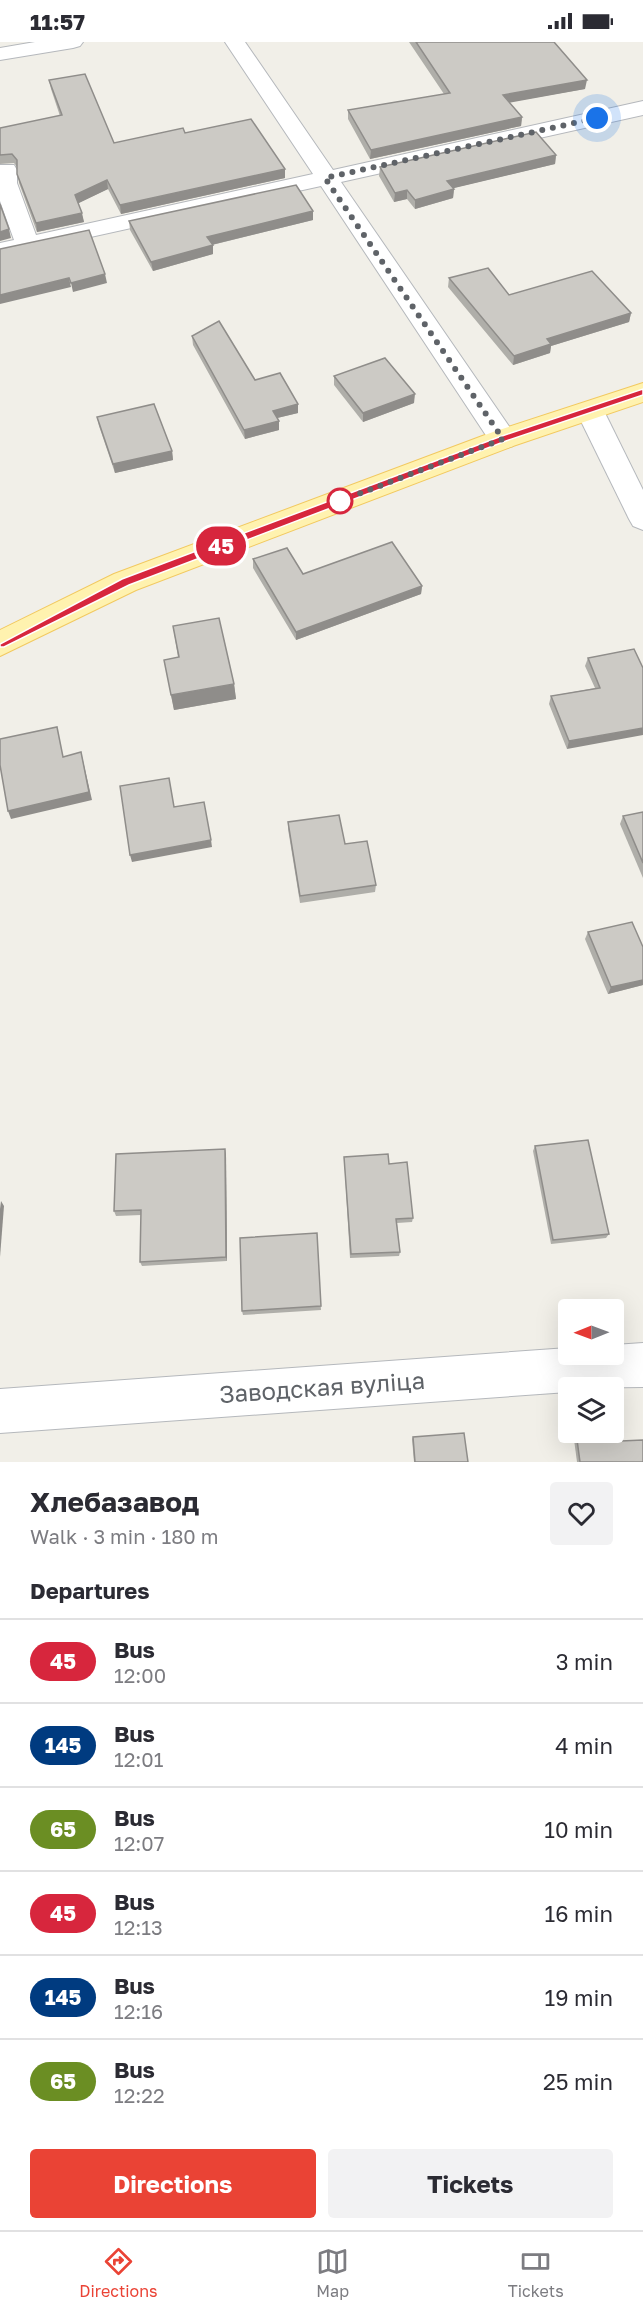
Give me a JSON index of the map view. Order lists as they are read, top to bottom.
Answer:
{
  "streets": {
    "street": ["Заводская вуліца"]
  },
  "lines": ["bus line 45"],
  "north": "left",
  "page": {
    "status": "11:57",
    "on_map": "45",
    "heading": [
      ["Хлебазавод", "Walk · 3 min · 180 m"],
      "Departures"
    ],
    "list": [
      {
        "mark": "45",
        "name": "Bus",
        "note": "12:00",
        "value": "3 min"
      },
      {
        "mark": "145",
        "name": "Bus",
        "note": "12:01",
        "value": "4 min"
      },
      {
        "mark": "65",
        "name": "Bus",
        "note": "12:07",
        "value": "10 min"
      },
      {
        "mark": "45",
        "name": "Bus",
        "note": "12:13",
        "value": "16 min"
      },
      {
        "mark": "145",
        "name": "Bus",
        "note": "12:16",
        "value": "19 min"
      },
      {
        "mark": "65",
        "name": "Bus",
        "note": "12:22",
        "value": "25 min"
      }
    ],
    "buttons": ["Directions", "Tickets"],
    "tabs": ["Directions", "Map", "Tickets"]
  }
}
